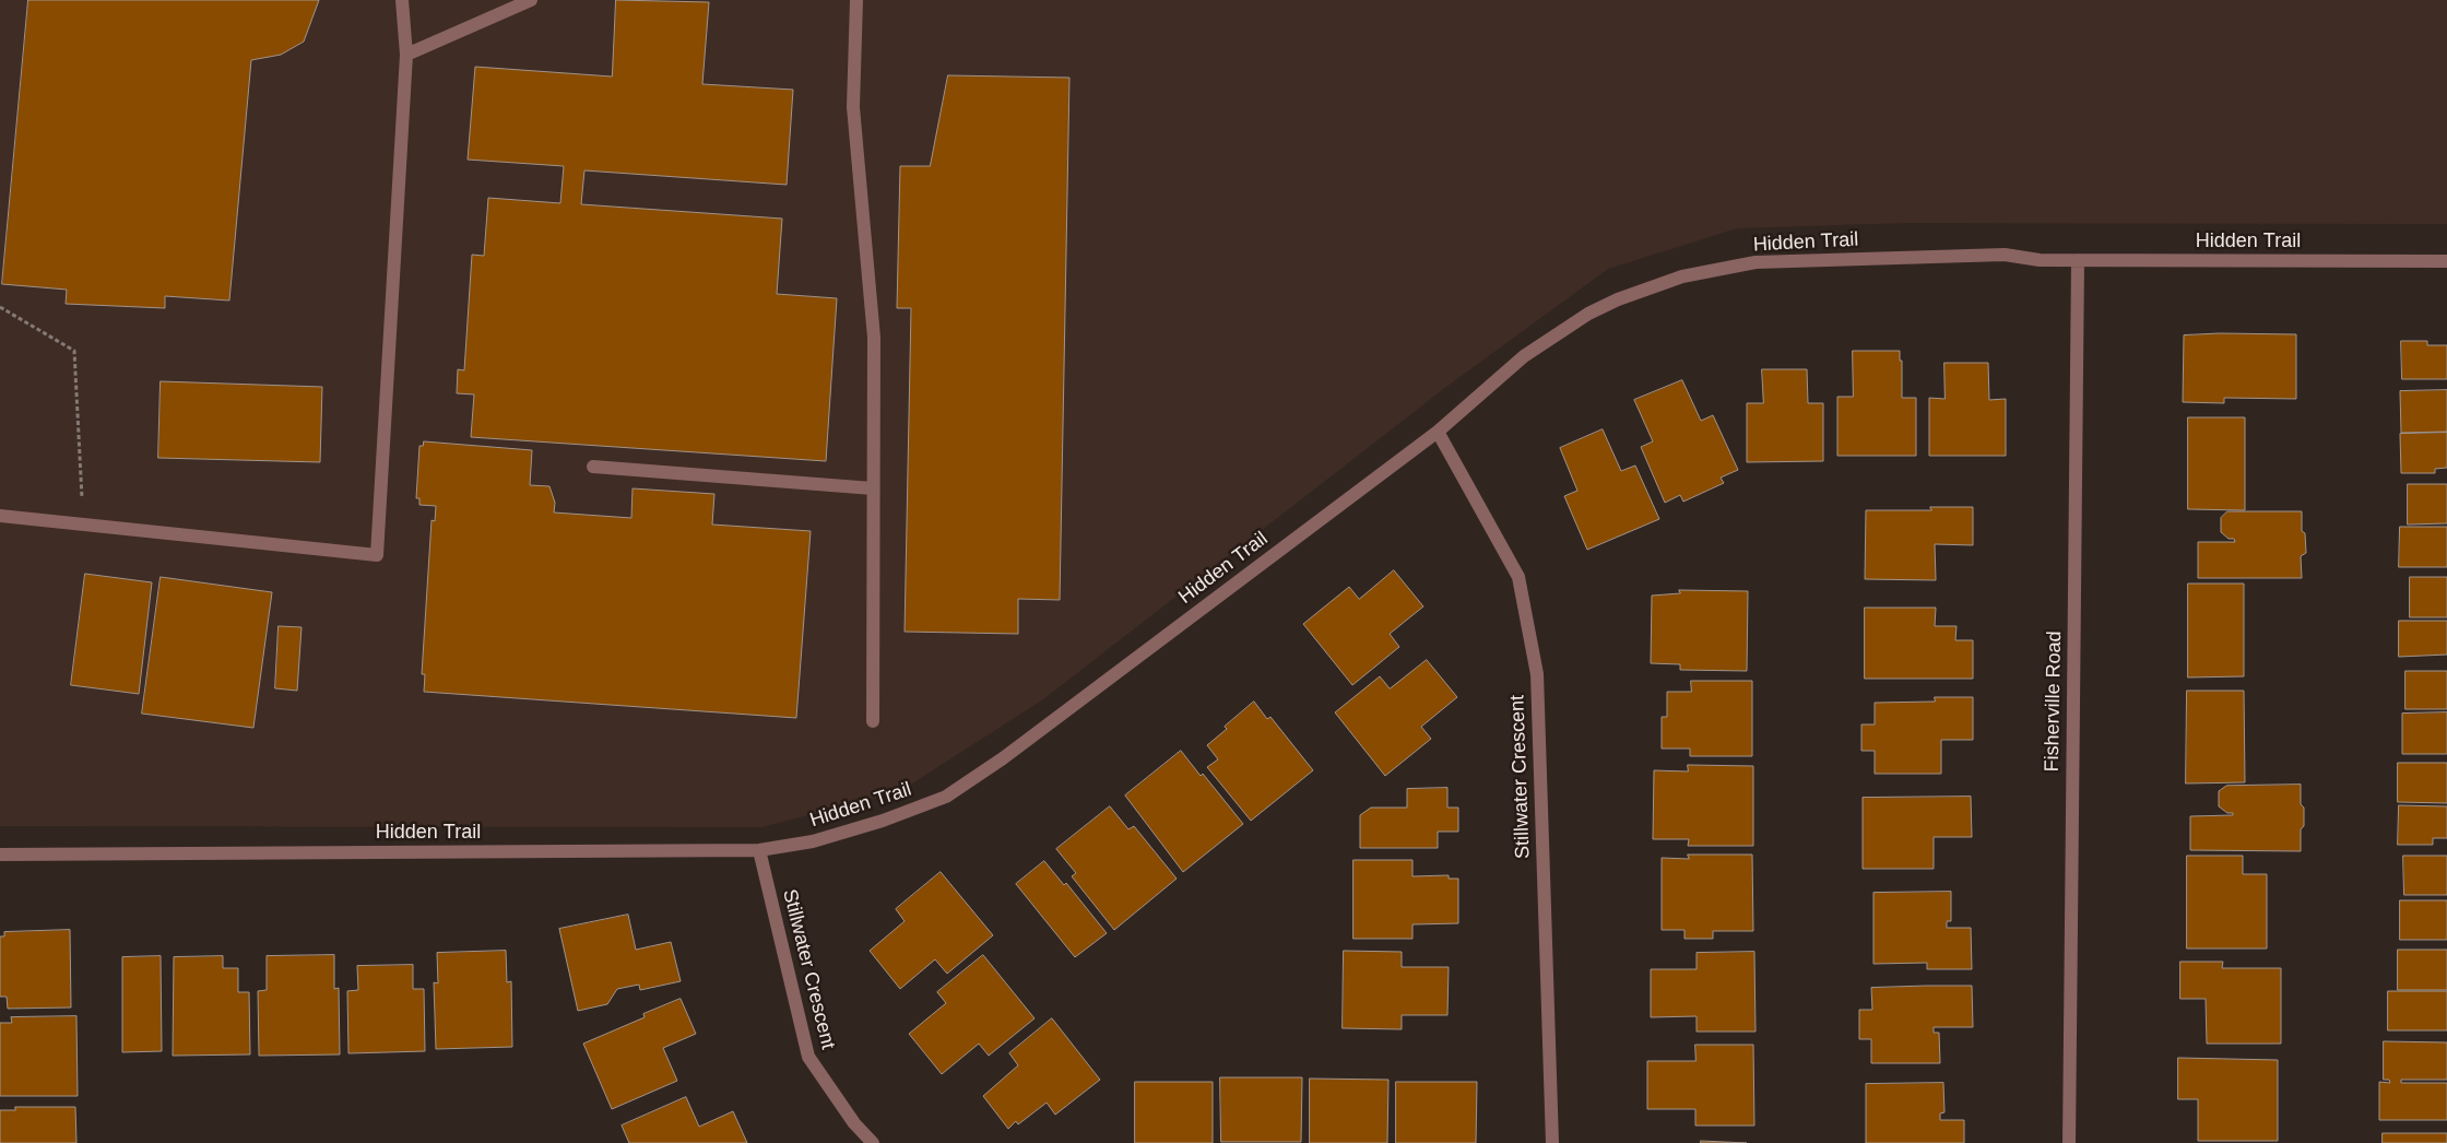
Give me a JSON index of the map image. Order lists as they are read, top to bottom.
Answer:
{
  "streets": {
    "street": ["Hidden Trail", "Fisherville Road", "Stillwater Crescent"]
  },
  "crossings": [
    ["Hidden Trail", "Fisherville Road"],
    ["Hidden Trail", "Stillwater Crescent"]
  ]
}
